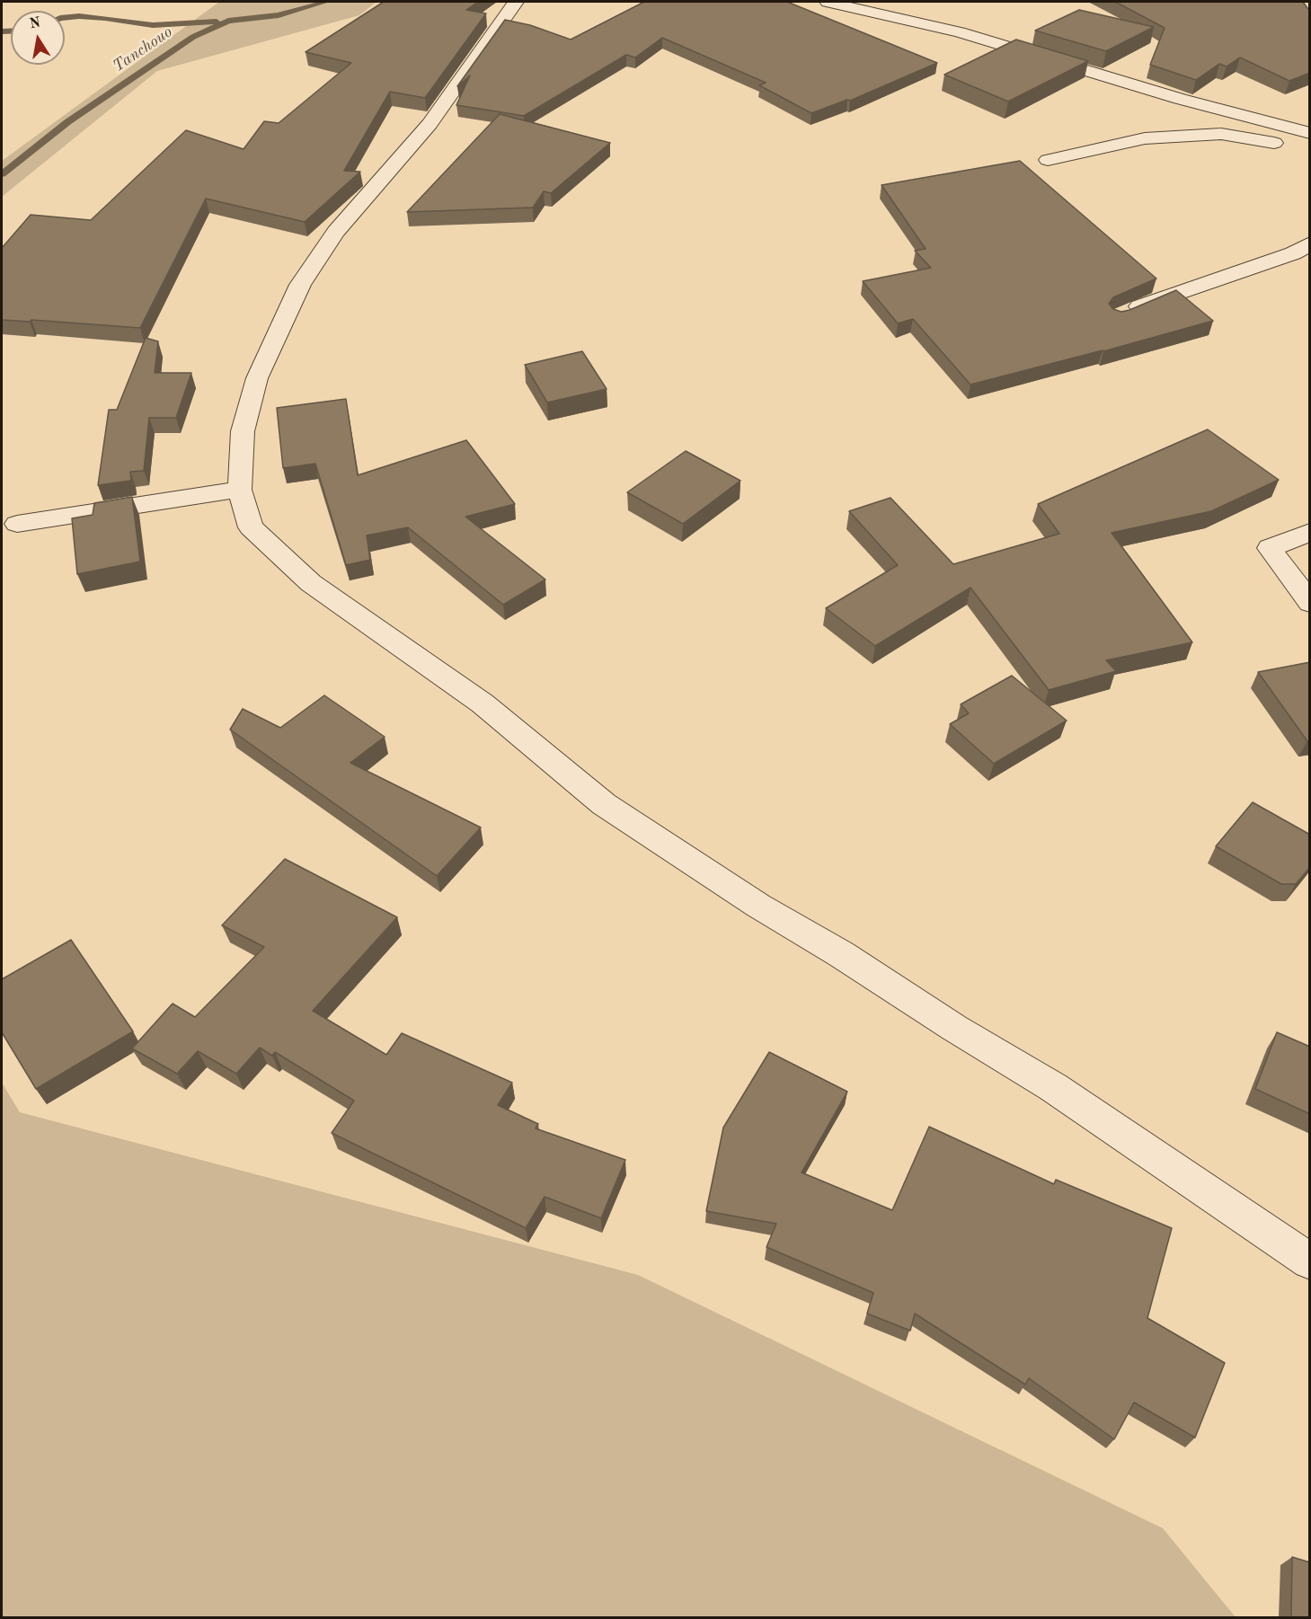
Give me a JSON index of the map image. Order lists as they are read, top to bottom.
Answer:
{
  "water": ["Tanchouo"],
  "north": "top"
}
